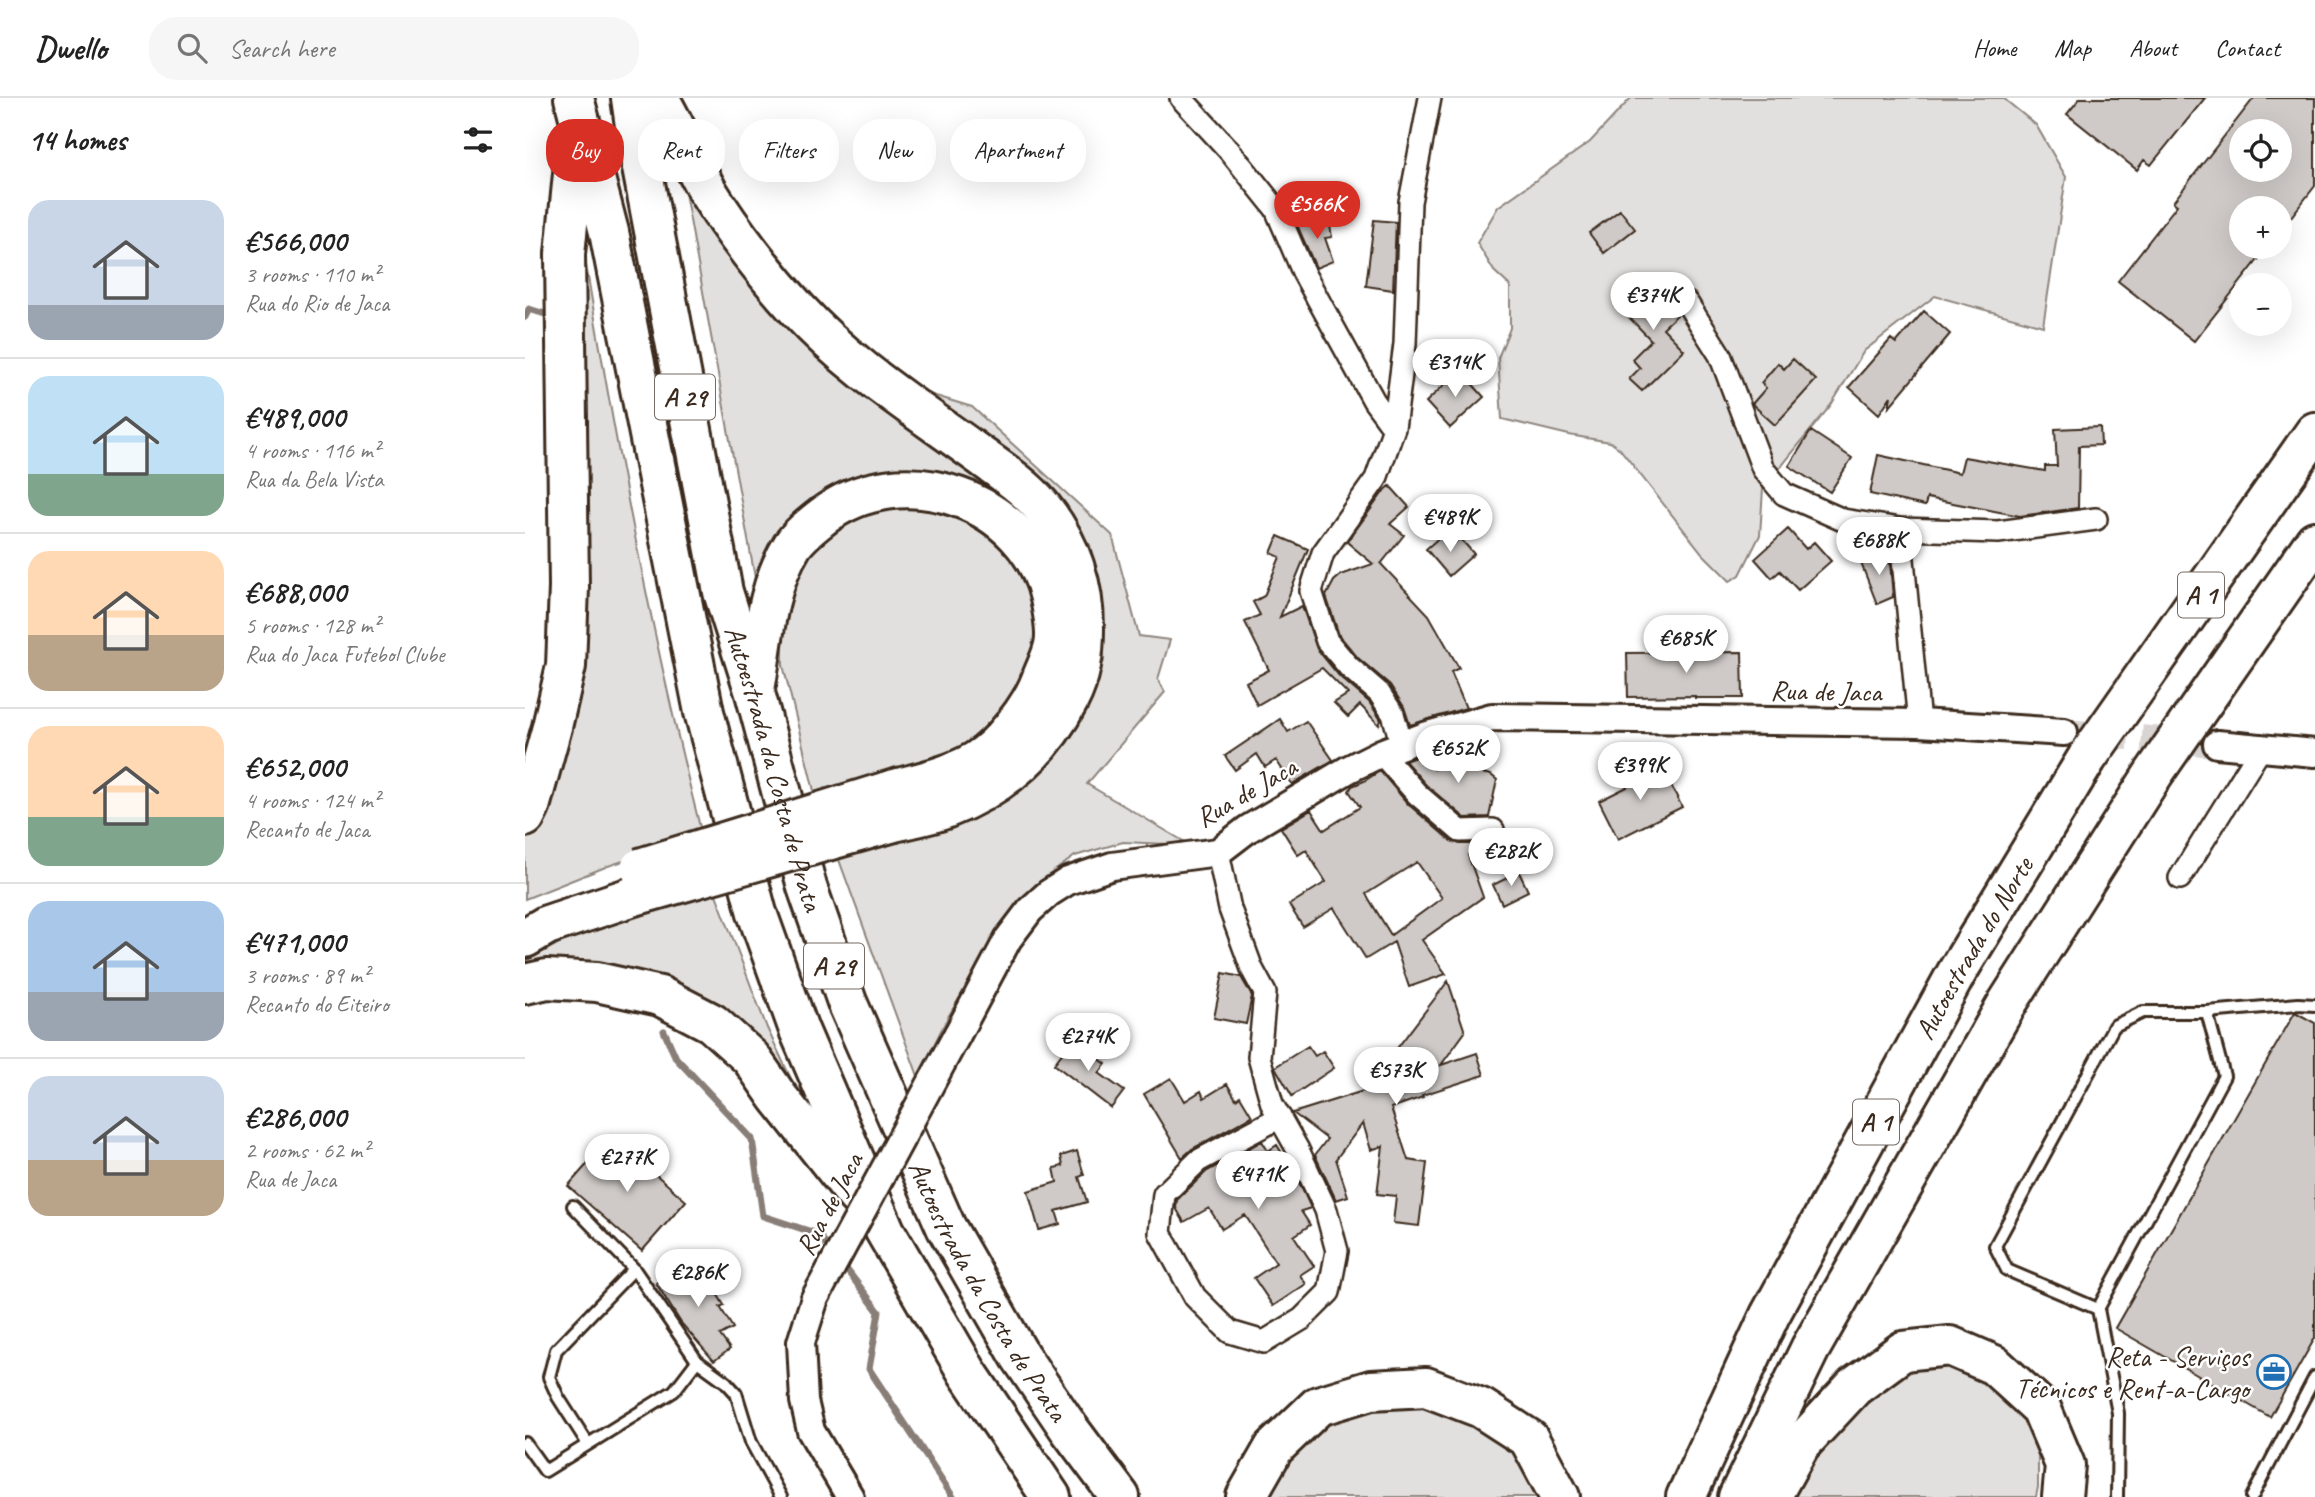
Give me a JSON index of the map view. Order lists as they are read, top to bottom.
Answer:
{
  "streets": {
    "highway": [
      "A 29",
      "A 1",
      "Autoestrada da Costa de Prata",
      "Autoestrada do Norte"
    ],
    "street": ["Rua de Jaca"]
  },
  "places": {
    "office": ["Reta - Serviços Técnicos e Rent-a-Cargo"]
  },
  "page": {
    "header": "Dwello",
    "search": "Search here",
    "nav": [
      "Home",
      "Map",
      "About",
      "Contact"
    ],
    "heading": "14 homes",
    "map_buttons": ["+", "−"],
    "chip": [
      "Buy",
      "Rent",
      "Filters",
      "New",
      "Apartment"
    ],
    "price": [
      "€566K",
      "€374K",
      "€314K",
      "€489K",
      "€688K",
      "€685K",
      "€652K",
      "€399K",
      "€282K",
      "€274K",
      "€573K",
      "€277K",
      "€471K",
      "€286K"
    ],
    "list": [
      {
        "name": "€566,000",
        "note": "3 rooms · 110 m² · Rua do Rio de Jaca"
      },
      {
        "name": "€489,000",
        "note": "4 rooms · 116 m² · Rua da Bela Vista"
      },
      {
        "name": "€688,000",
        "note": "5 rooms · 128 m² · Rua do Jaca Futebol Clube"
      },
      {
        "name": "€652,000",
        "note": "4 rooms · 124 m² · Recanto de Jaca"
      },
      {
        "name": "€471,000",
        "note": "3 rooms · 89 m² · Recanto do Eiteiro"
      },
      {
        "name": "€286,000",
        "note": "2 rooms · 62 m² · Rua de Jaca"
      }
    ]
  }
}
